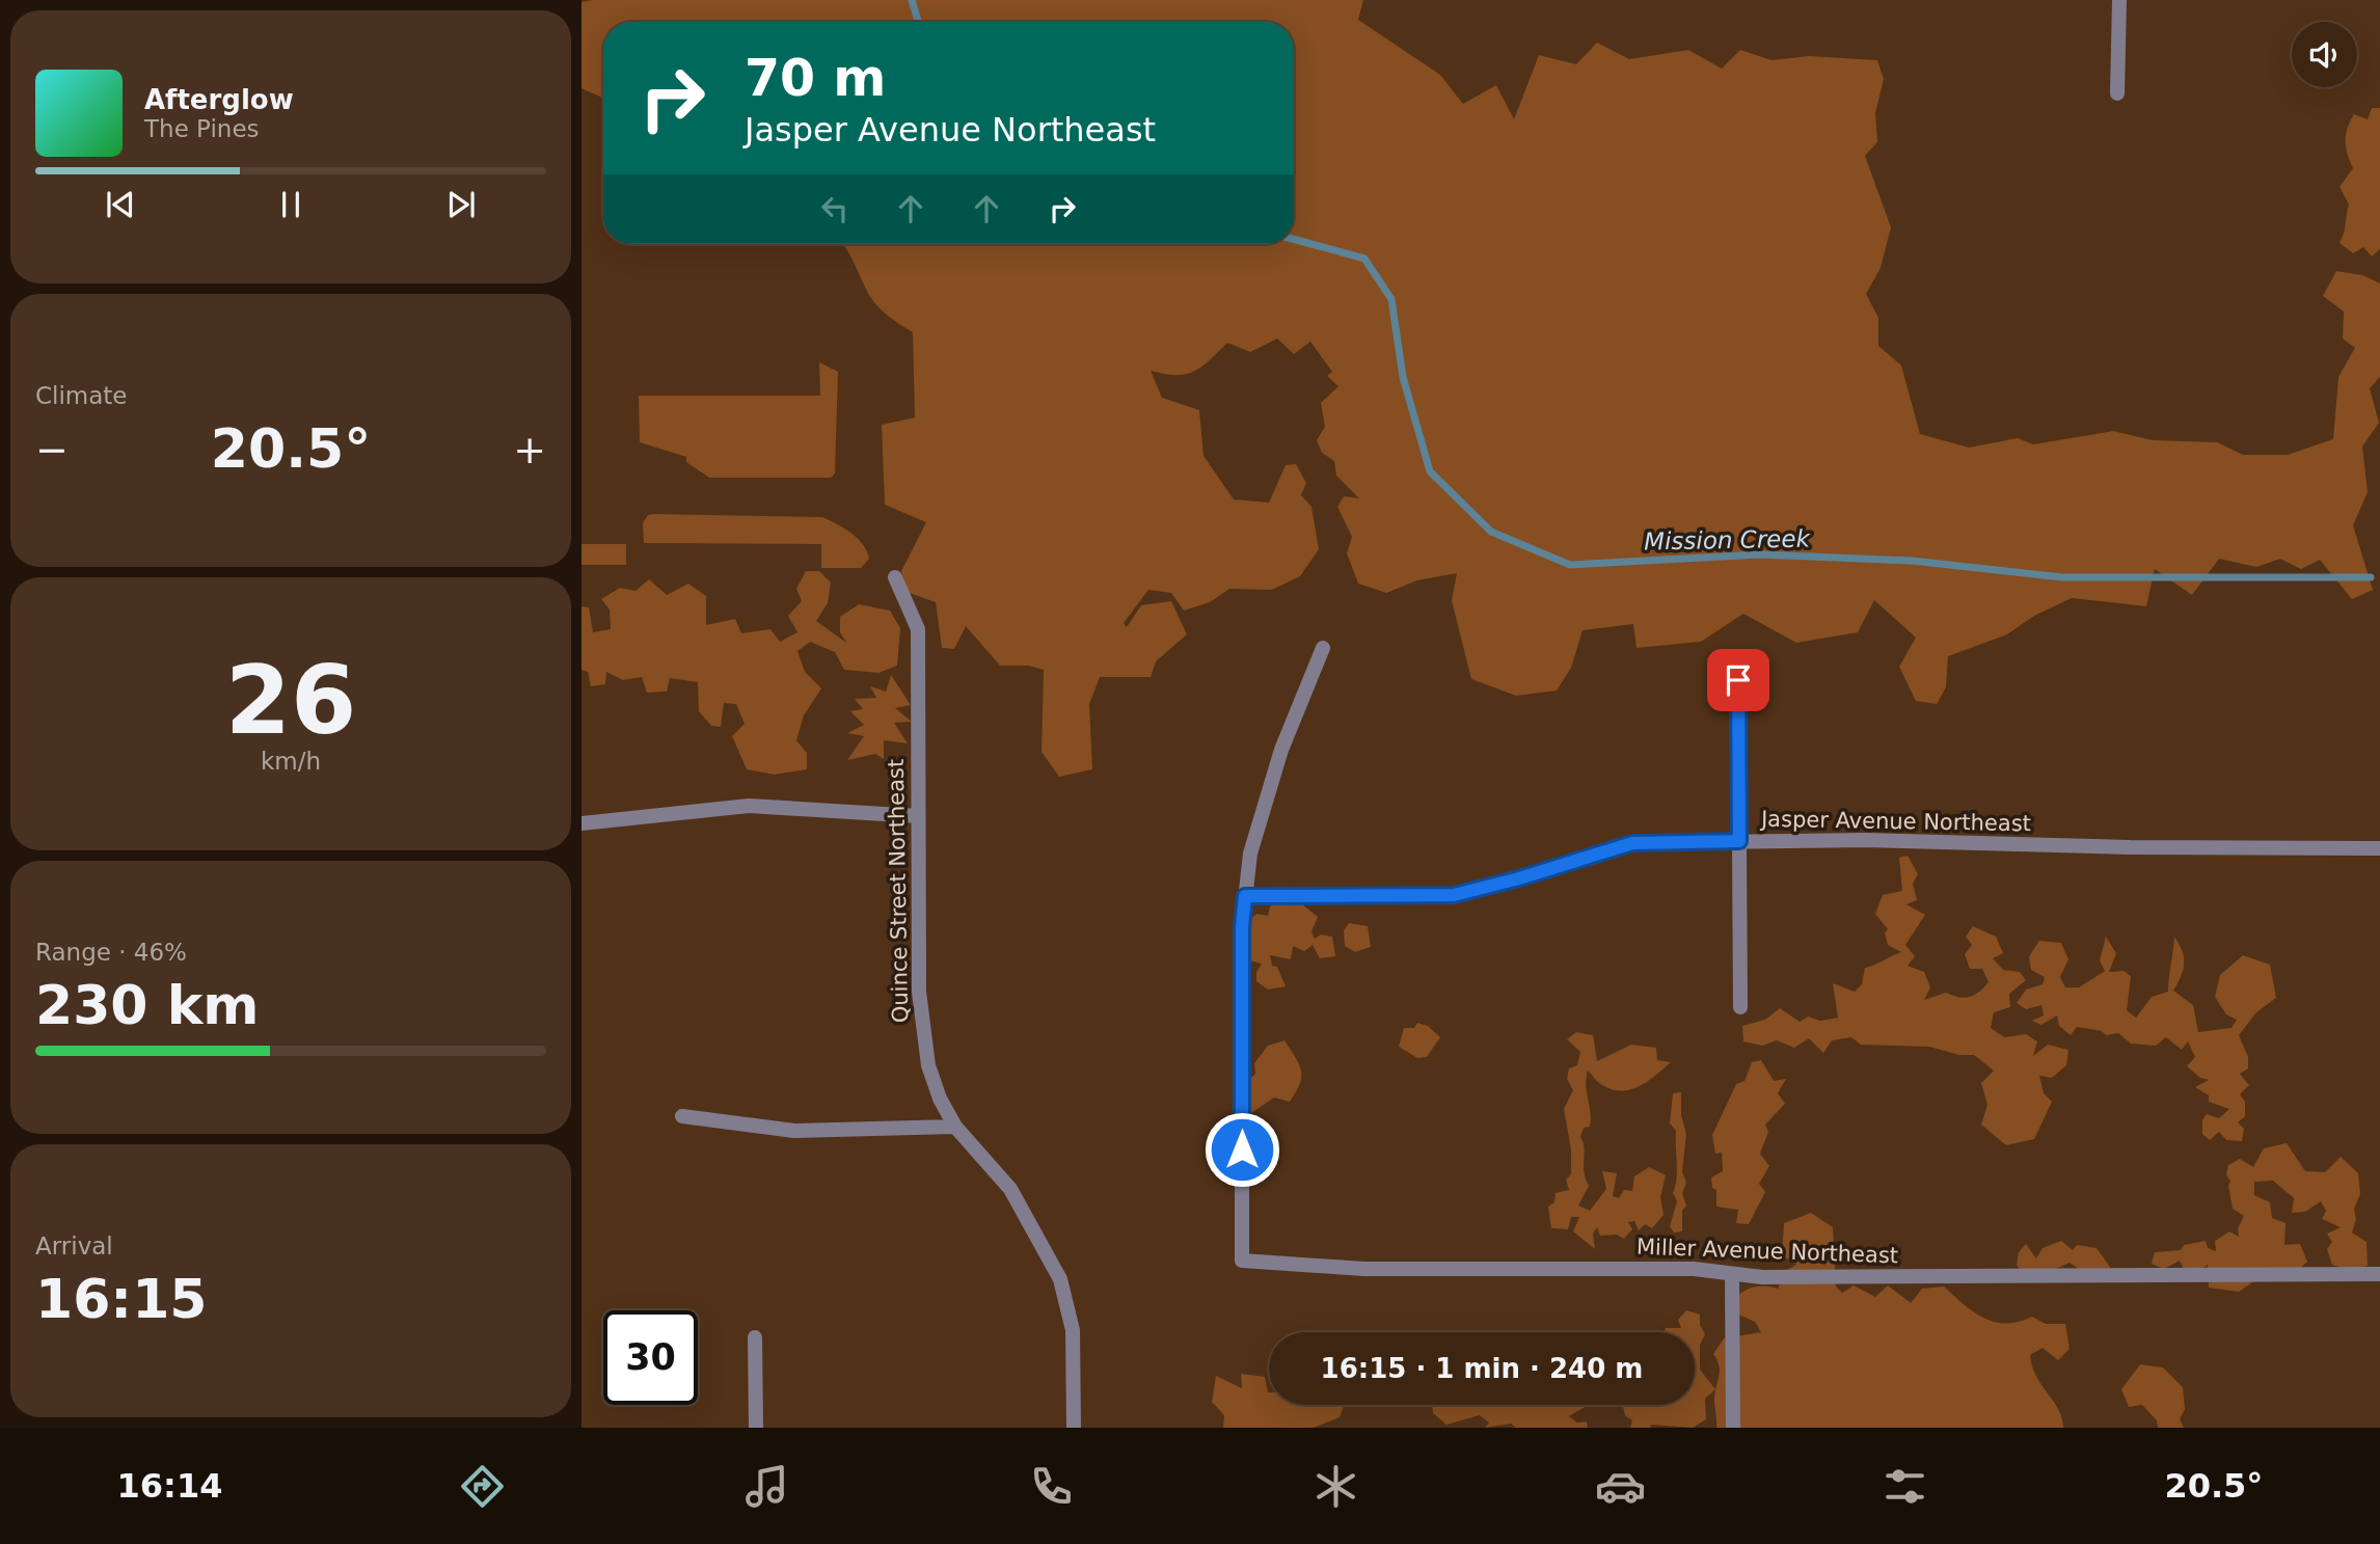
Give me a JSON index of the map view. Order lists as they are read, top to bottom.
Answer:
{
  "streets": {
    "street": ["Jasper Avenue Northeast", "Quince Street Northeast", "Miller Avenue Northeast"]
  },
  "crossings": [
    ["Jasper Avenue Northeast", "Miller Avenue Northeast"]
  ],
  "water": ["Mission Creek"],
  "page": {
    "turn": ["70 m", "Jasper Avenue Northeast"],
    "song": ["Afterglow", "The Pines"],
    "tile": [
      "Climate",
      ["26", "km/h"],
      ["Range · 46%", "230 km"],
      ["Arrival", "16:15"]
    ],
    "heat": ["−", "20.5°", "+"],
    "limit": "30",
    "trip": "16:15 · 1 min · 240 m",
    "tabs": ["16:14", "20.5°"]
  }
}
